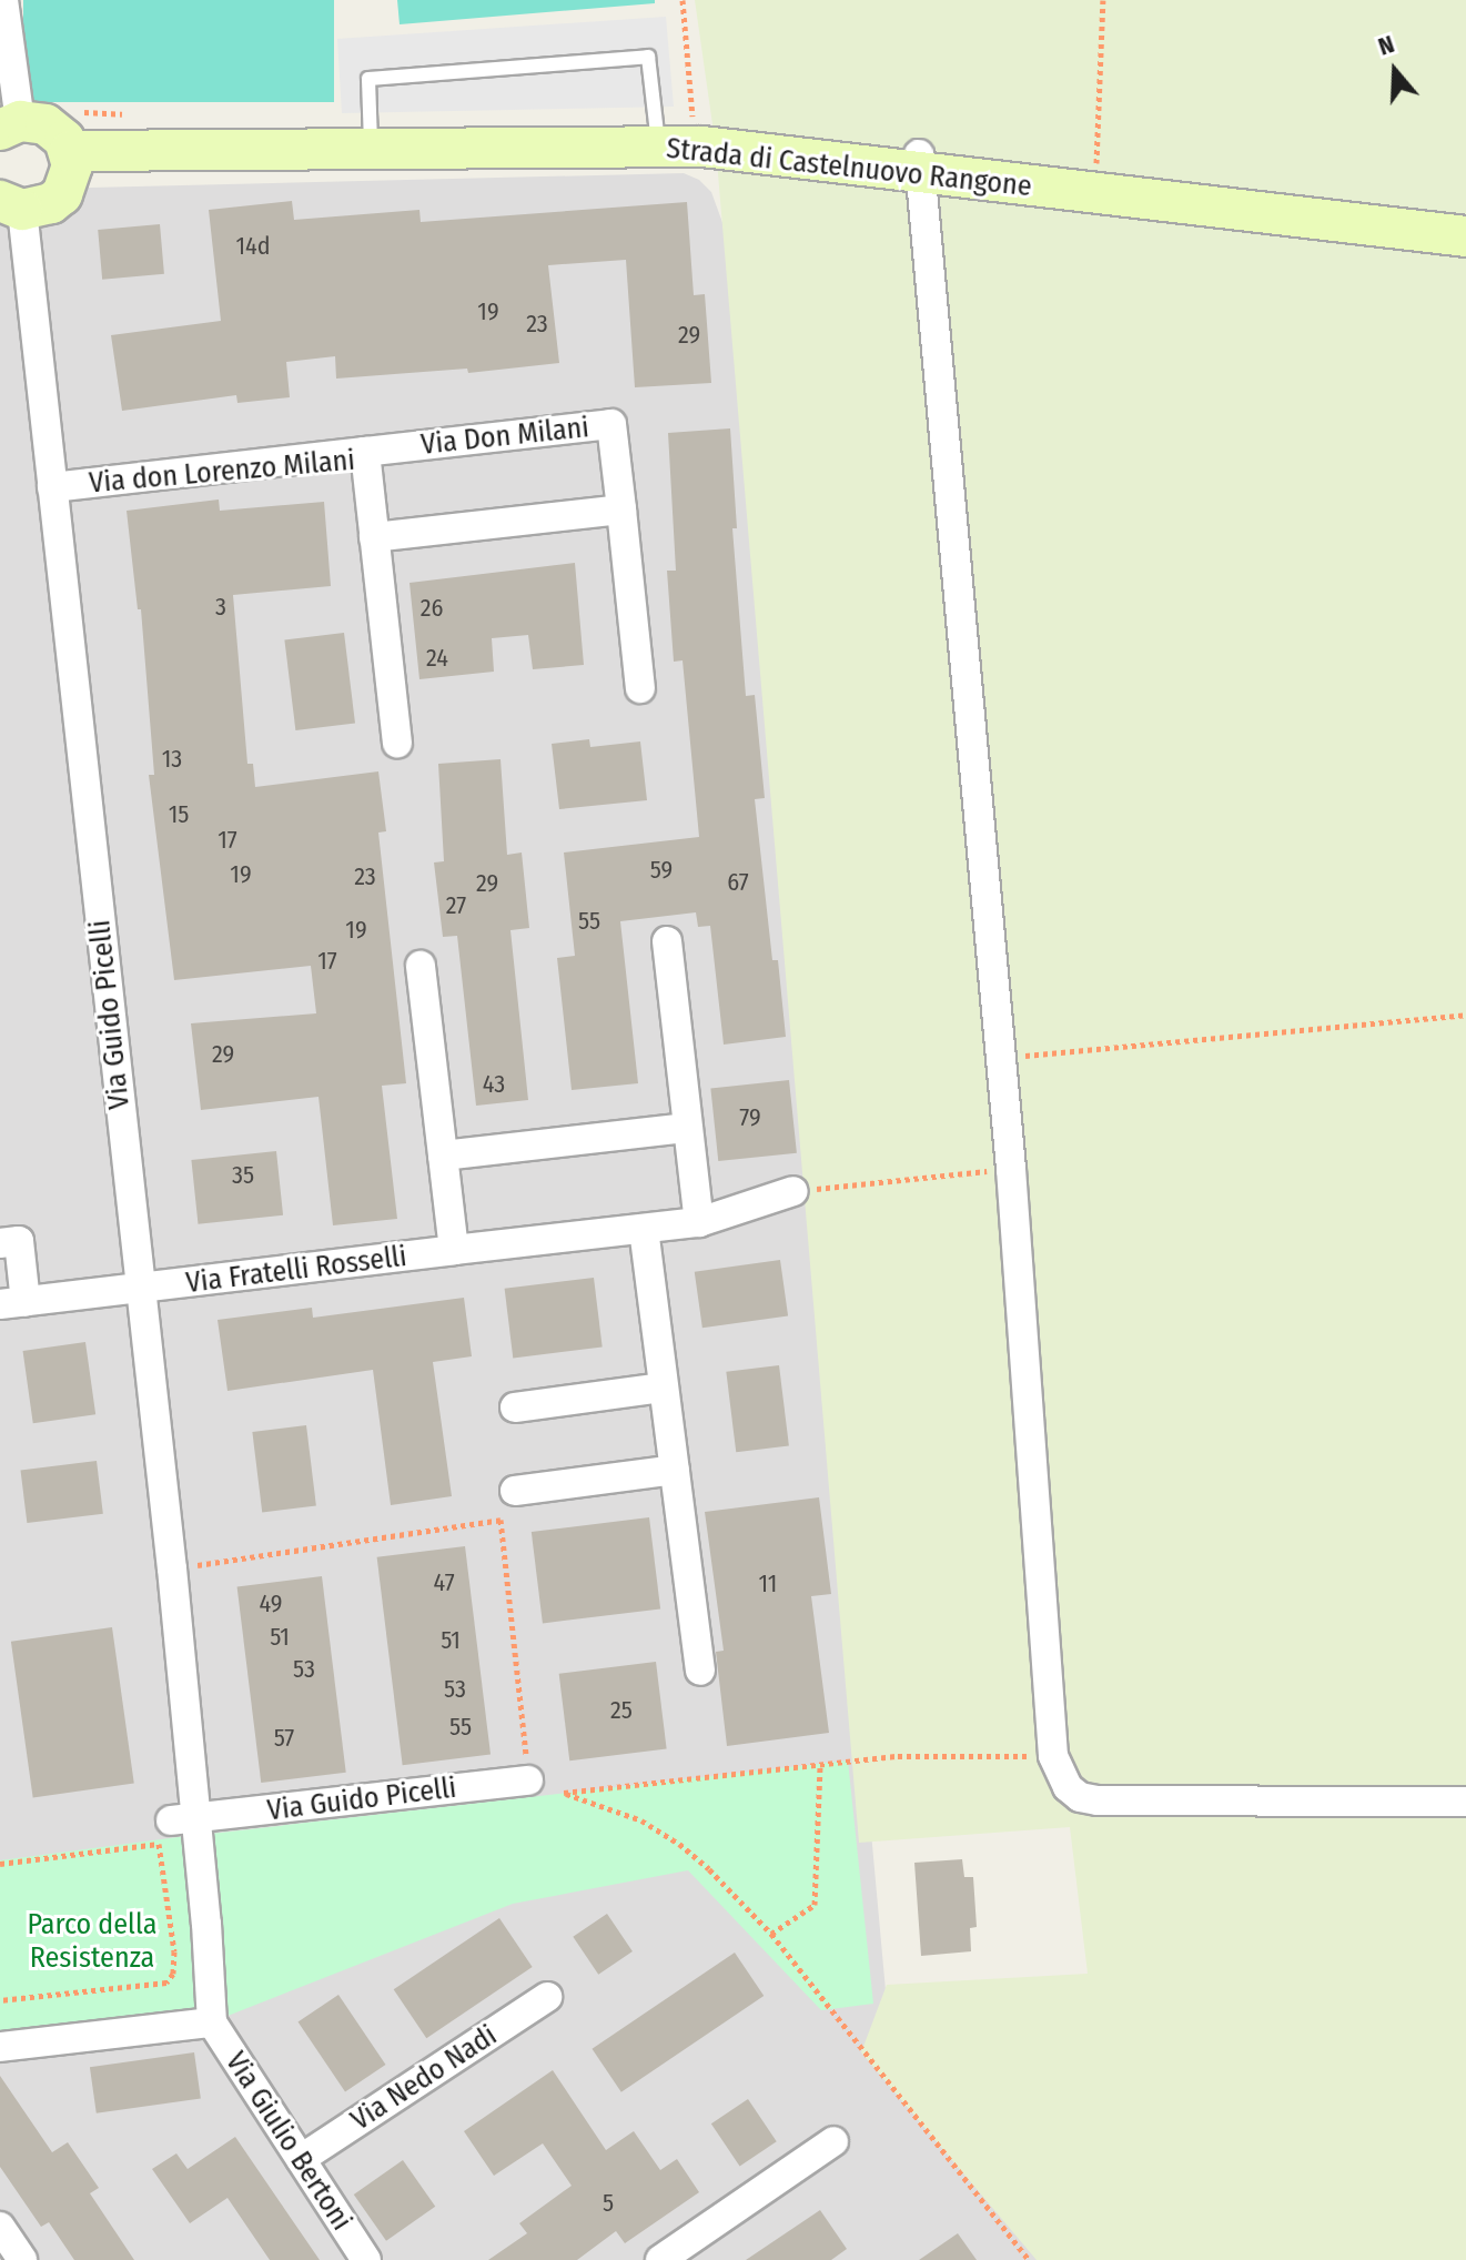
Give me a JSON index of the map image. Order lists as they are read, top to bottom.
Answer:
{
  "streets": {
    "main road": ["Strada di Castelnuovo Rangone"],
    "street": [
      "Via Don Milani",
      "Via don Lorenzo Milani",
      "Via Guido Picelli",
      "Via Fratelli Rosselli",
      "Via Nedo Nadi",
      "Via Giulio Bertoni"
    ]
  },
  "crossings": [
    ["Via Don Milani", "Via don Lorenzo Milani"],
    ["Via don Lorenzo Milani", "Via Guido Picelli"],
    ["Via Guido Picelli", "Via Fratelli Rosselli"],
    ["Via Guido Picelli", "Via Giulio Bertoni"],
    ["Via Nedo Nadi", "Via Giulio Bertoni"]
  ],
  "parks": ["Parco della Resistenza"],
  "house_numbers": [
    "14d",
    "19",
    "23",
    "29",
    "3",
    "26",
    "24",
    "13",
    "15",
    "17",
    "59",
    "19",
    "23",
    "67",
    "29",
    "27",
    "55",
    "19",
    "17",
    "29",
    "43",
    "79",
    "35",
    "47",
    "11",
    "49",
    "51",
    "51",
    "53",
    "53",
    "25",
    "55",
    "57",
    "5"
  ],
  "north": "top"
}
